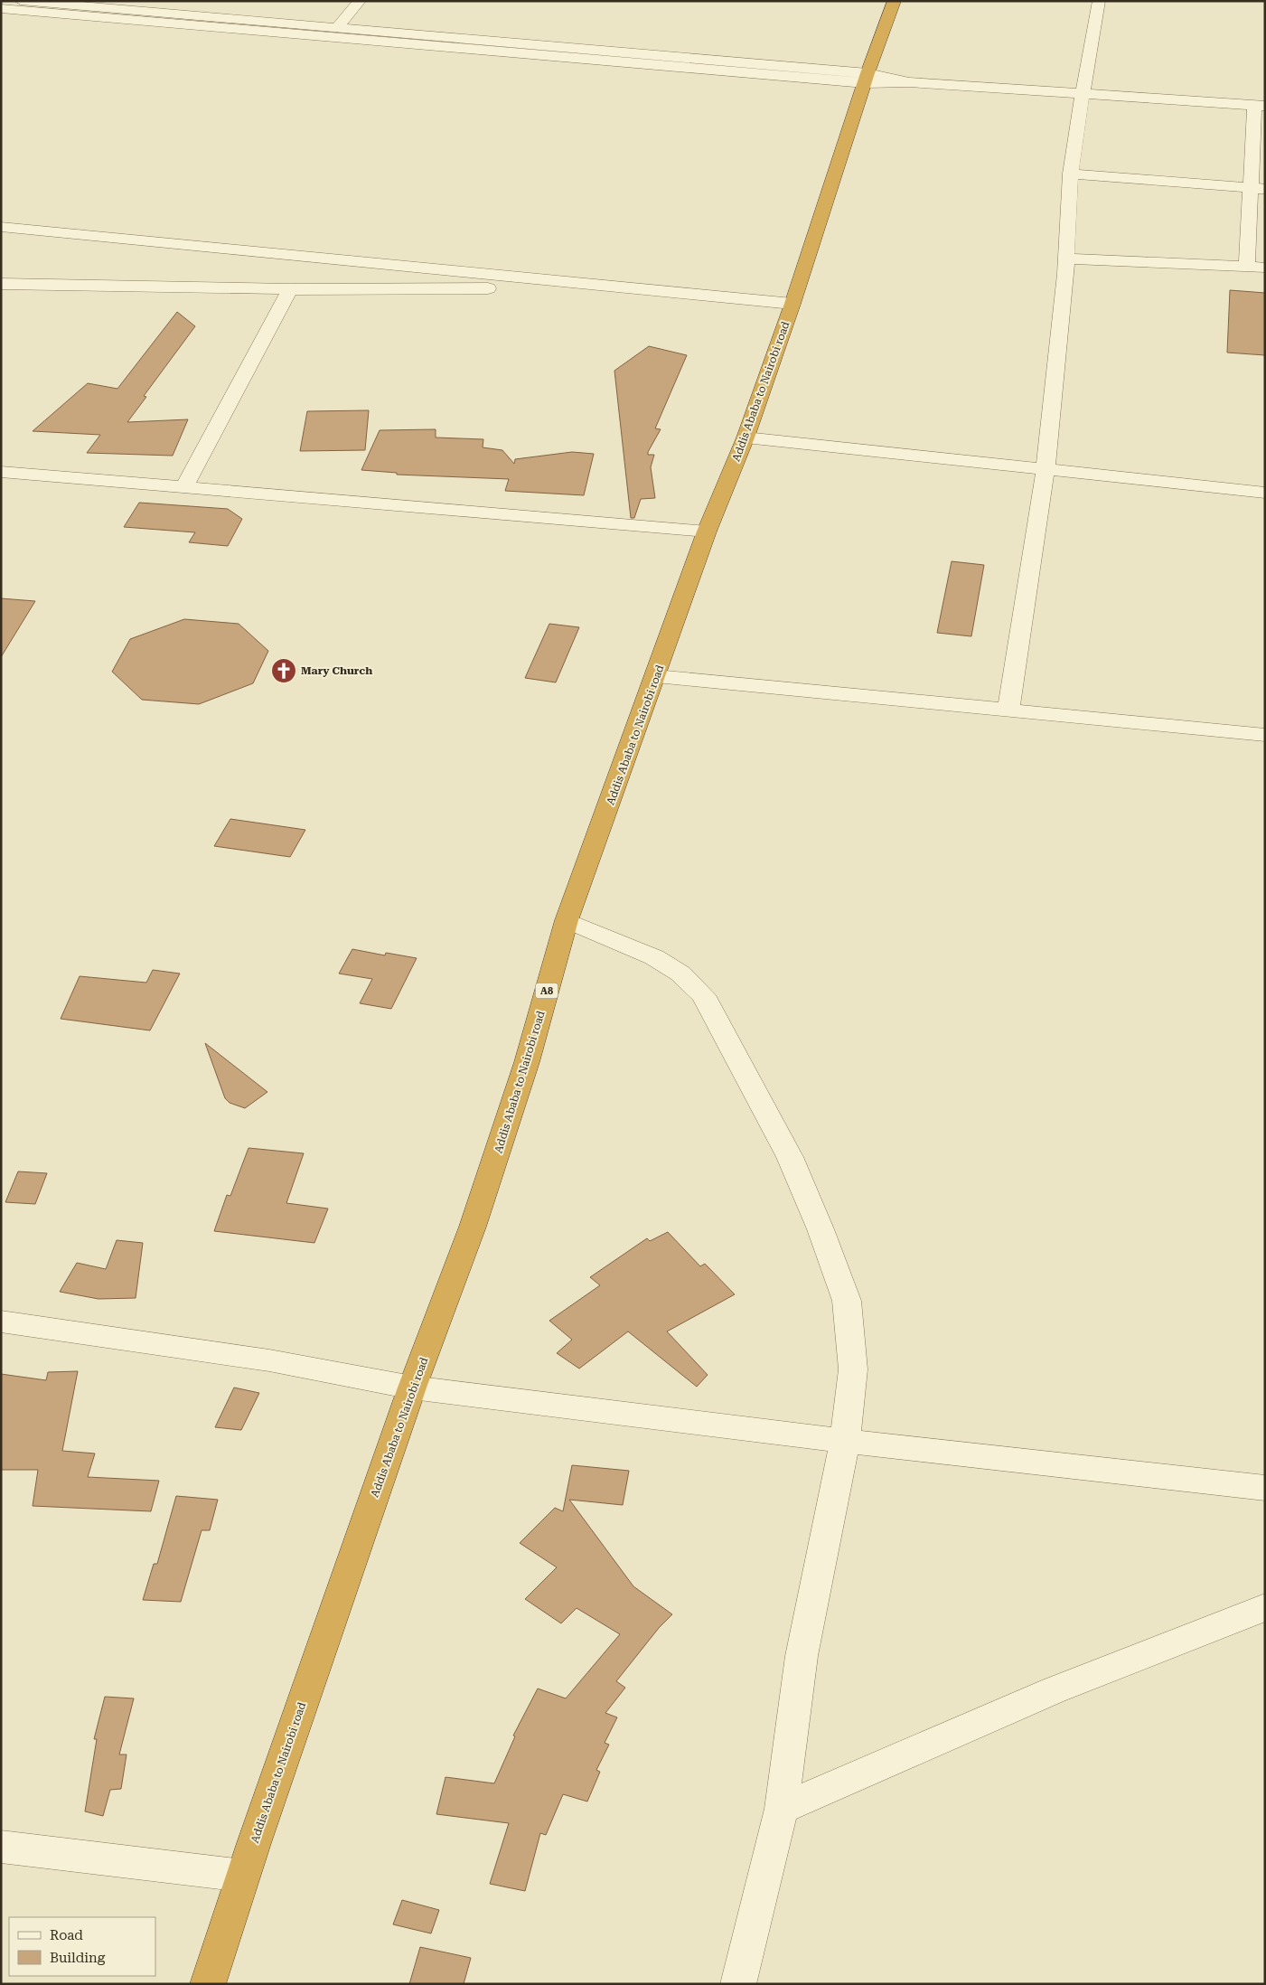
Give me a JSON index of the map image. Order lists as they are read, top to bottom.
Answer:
{
  "streets": {
    "highway": ["Addis Ababa to Nairobi road", "A8"]
  },
  "places": {
    "church": ["Mary Church"]
  },
  "legend": ["Road", "Building"]
}
